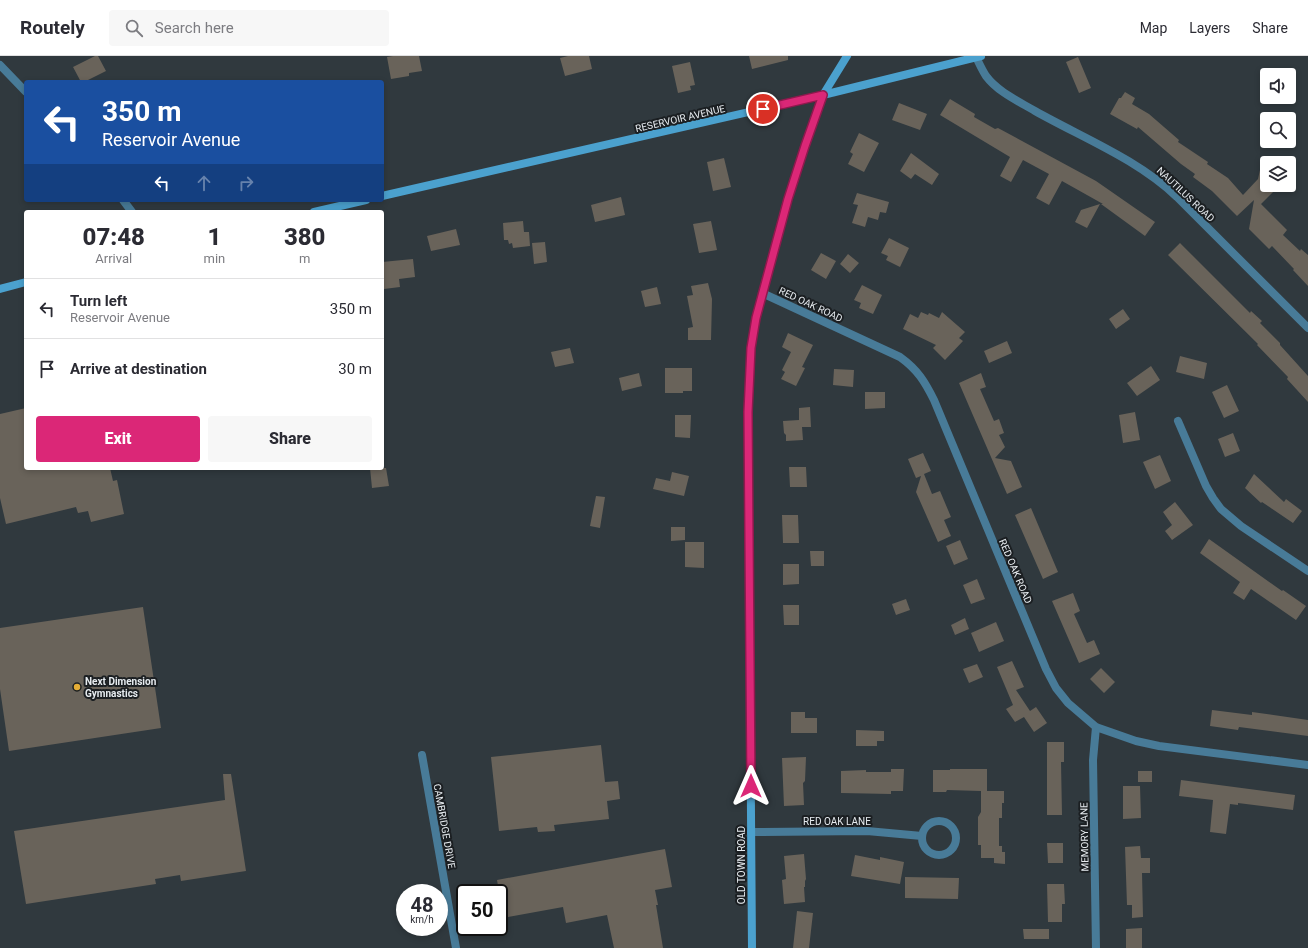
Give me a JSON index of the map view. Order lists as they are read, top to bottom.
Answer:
{
  "streets": {
    "main road": ["RESERVOIR AVENUE", "OLD TOWN ROAD"],
    "street": [
      "NAUTILUS ROAD",
      "RED OAK ROAD",
      "RED OAK LANE",
      "CAMBRIDGE DRIVE",
      "MEMORY LANE"
    ]
  },
  "crossings": [
    ["RESERVOIR AVENUE", "NAUTILUS ROAD"],
    ["RESERVOIR AVENUE", "OLD TOWN ROAD"],
    ["RED OAK ROAD", "MEMORY LANE"],
    ["RED OAK ROAD", "OLD TOWN ROAD"],
    ["RED OAK LANE", "OLD TOWN ROAD"]
  ],
  "places": ["Next Dimension Gymnastics"],
  "page": {
    "header": "Routely",
    "search": "Search here",
    "nav": ["Map", "Layers", "Share"],
    "turn": ["350 m", "Reservoir Avenue"],
    "eta": [
      "07:48",
      "Arrival",
      "1",
      "min",
      "380",
      "m"
    ],
    "list": [
      {
        "name": "Turn left",
        "note": "Reservoir Avenue",
        "value": "350 m"
      },
      {
        "name": "Arrive at destination",
        "value": "30 m"
      }
    ],
    "buttons": ["Exit", "Share"],
    "speed": "48 km/h",
    "limit": "50"
  }
}
